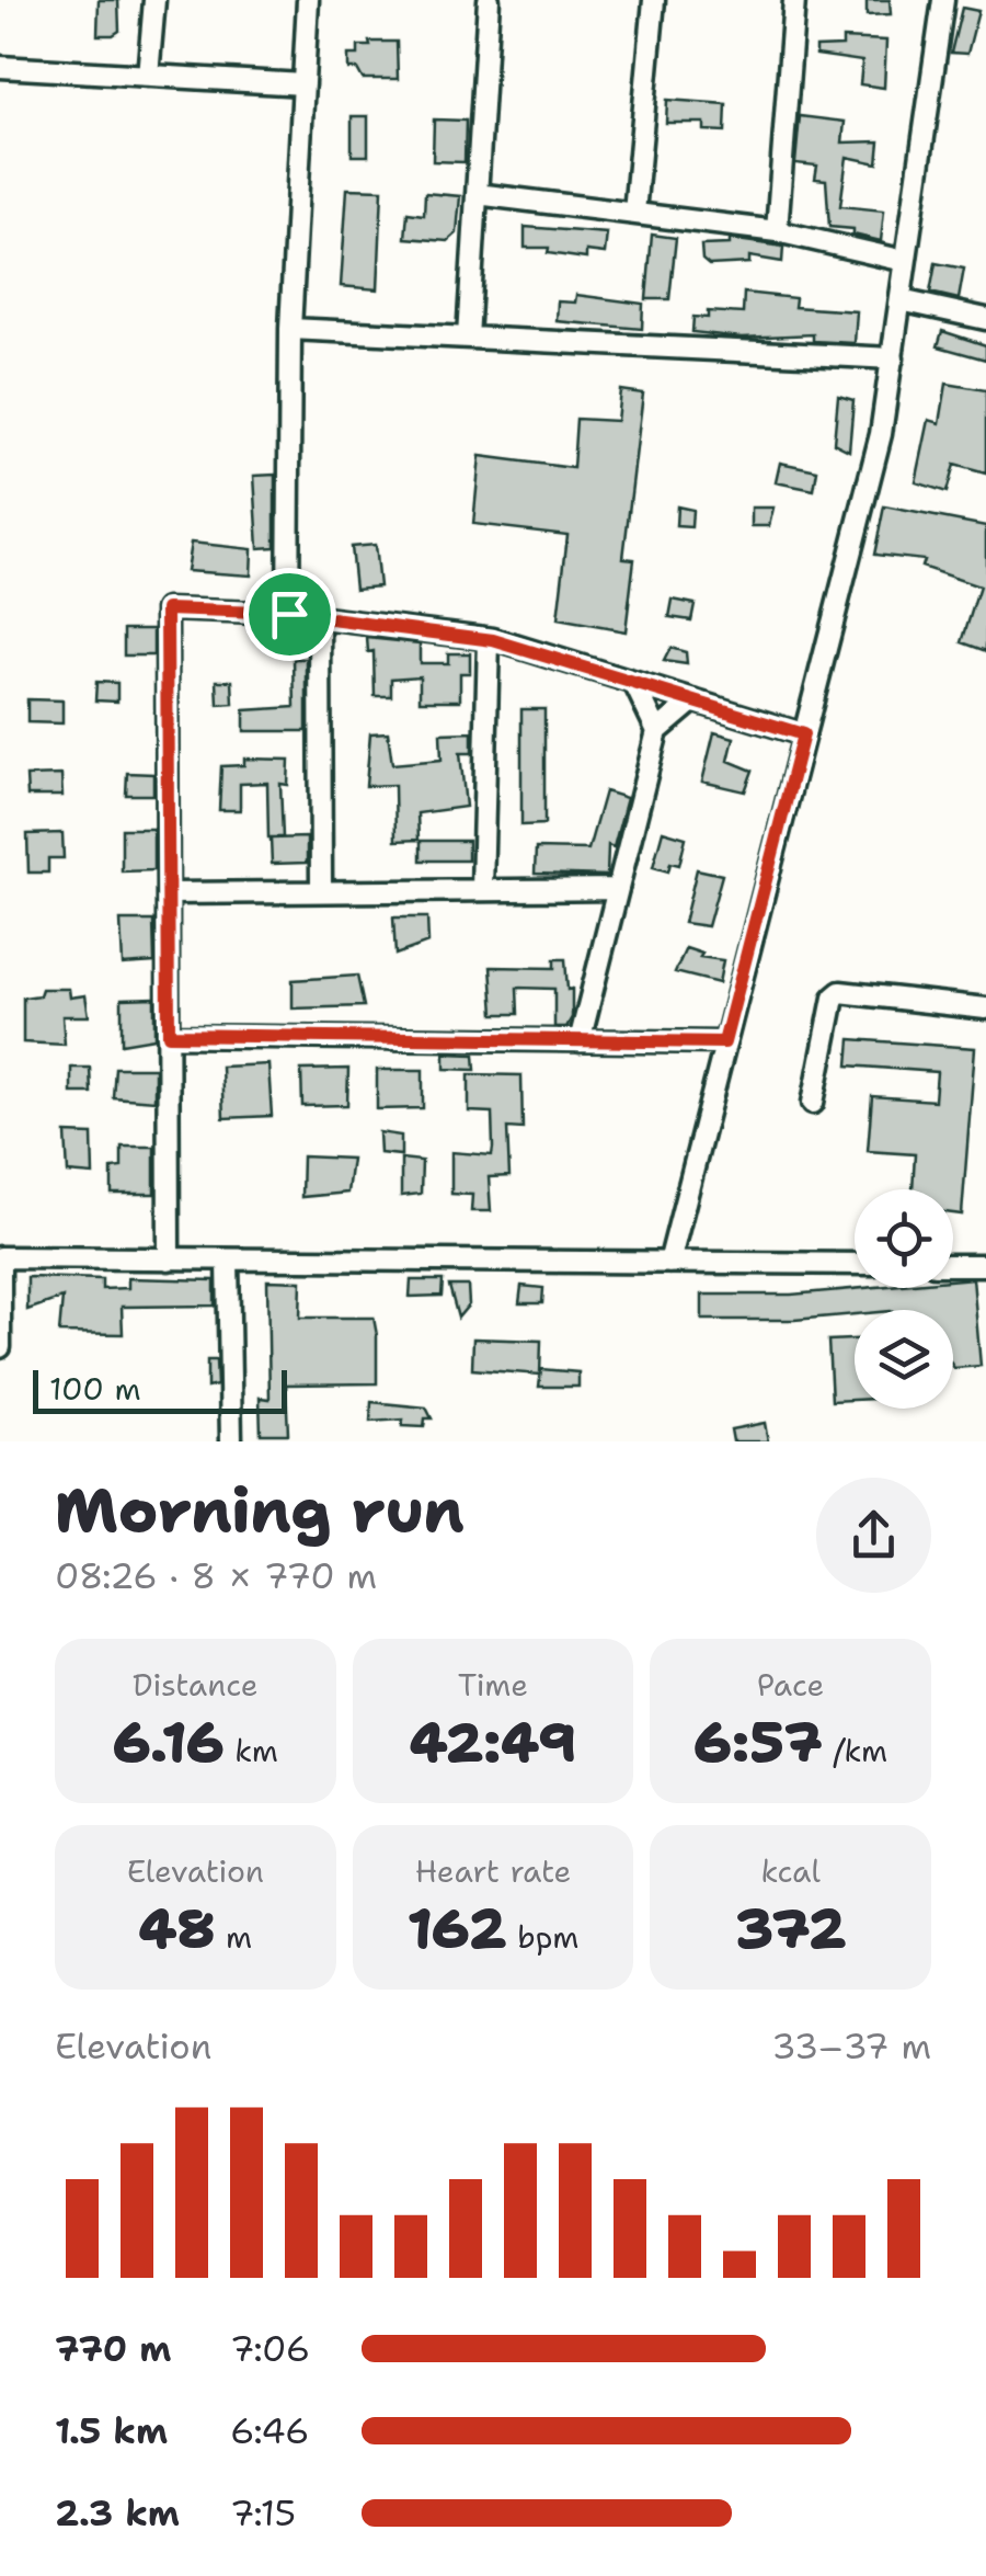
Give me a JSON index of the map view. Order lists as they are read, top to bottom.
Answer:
{
  "scale_bar": "100 m",
  "page": {
    "scale": "100 m",
    "heading": ["Morning run", "08:26 · 8 × 770 m"],
    "stats": [
      ["Distance", "6.16 km"],
      ["Time", "42:49"],
      ["Pace", "6:57 /km"],
      ["Elevation", "48 m"],
      ["Heart rate", "162 bpm"],
      ["kcal", "372"]
    ],
    "chart": ["Elevation", "33–37 m"],
    "list": [
      {
        "name": "770 m",
        "note": "7:06"
      },
      {
        "name": "1.5 km",
        "note": "6:46"
      },
      {
        "name": "2.3 km",
        "note": "7:15"
      }
    ]
  }
}
